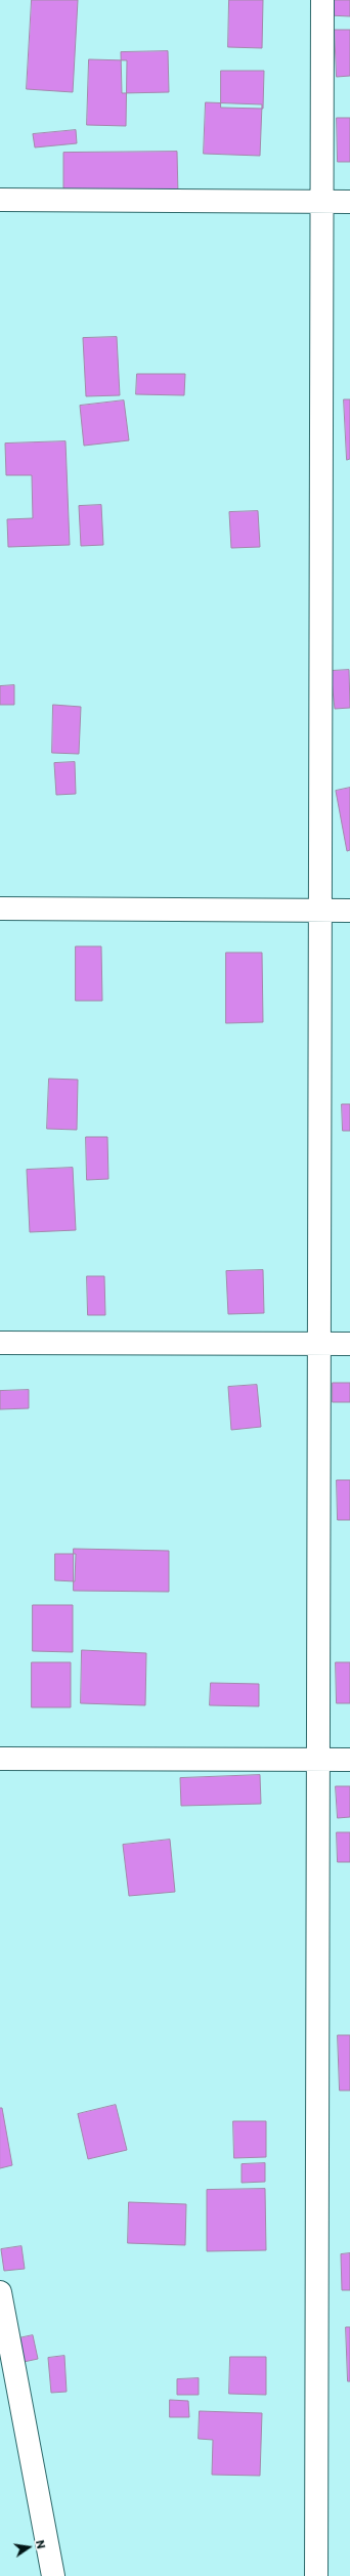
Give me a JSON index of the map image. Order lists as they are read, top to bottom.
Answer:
{
  "north": "right"
}
